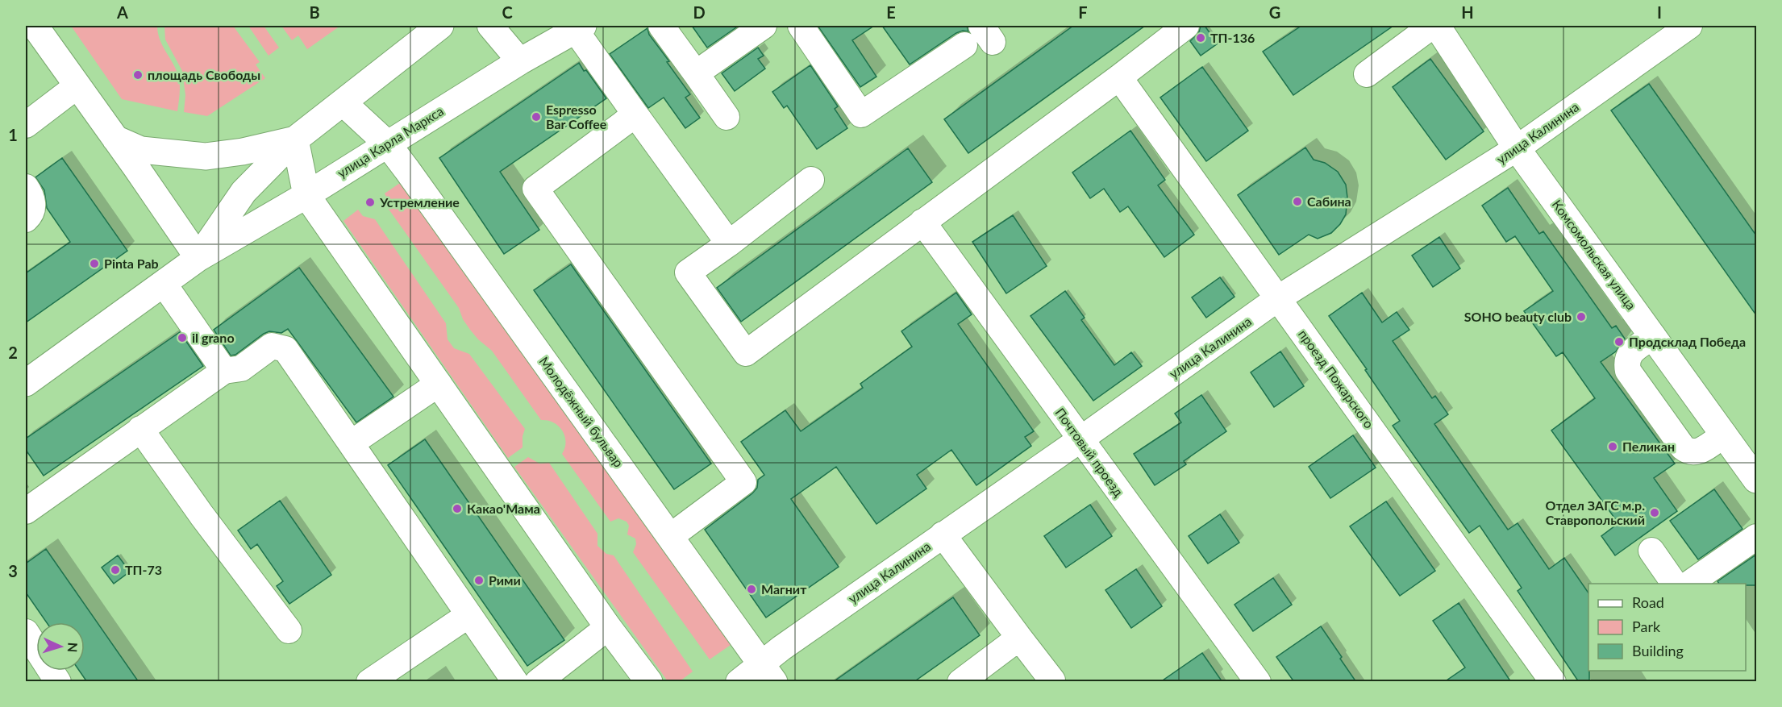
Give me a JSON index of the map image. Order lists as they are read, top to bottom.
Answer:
{
  "streets": {
    "main road": ["улица Карла Маркса", "Комсомольская улица", "Молодёжный бульвар"],
    "street": ["улица Калинина", "проезд Пожарского", "Почтовый проезд"]
  },
  "crossings": [
    ["улица Калинина", "Комсомольская улица"],
    ["улица Калинина", "проезд Пожарского"],
    ["улица Калинина", "Молодёжный бульвар"],
    ["улица Калинина", "Почтовый проезд"],
    ["улица Карла Маркса", "Молодёжный бульвар"]
  ],
  "places": [
    "ТП-136",
    "площадь Свободы",
    "Espresso Bar Coffee",
    "Сабина",
    "Устремление",
    "Pinta Pab",
    "SOHO beauty club",
    "il grano",
    "Продсклад Победа",
    "Пеликан",
    "Какао'Мама",
    "Отдел ЗАГС м.р. Ставропольский",
    "ТП-73",
    "Рими",
    "Магнит"
  ],
  "legend": ["Road", "Park", "Building"],
  "north": "right",
  "grid": {
    "columns": [
      "A",
      "B",
      "C",
      "D",
      "E",
      "F",
      "G",
      "H",
      "I"
    ],
    "rows": ["1", "2", "3"]
  }
}
